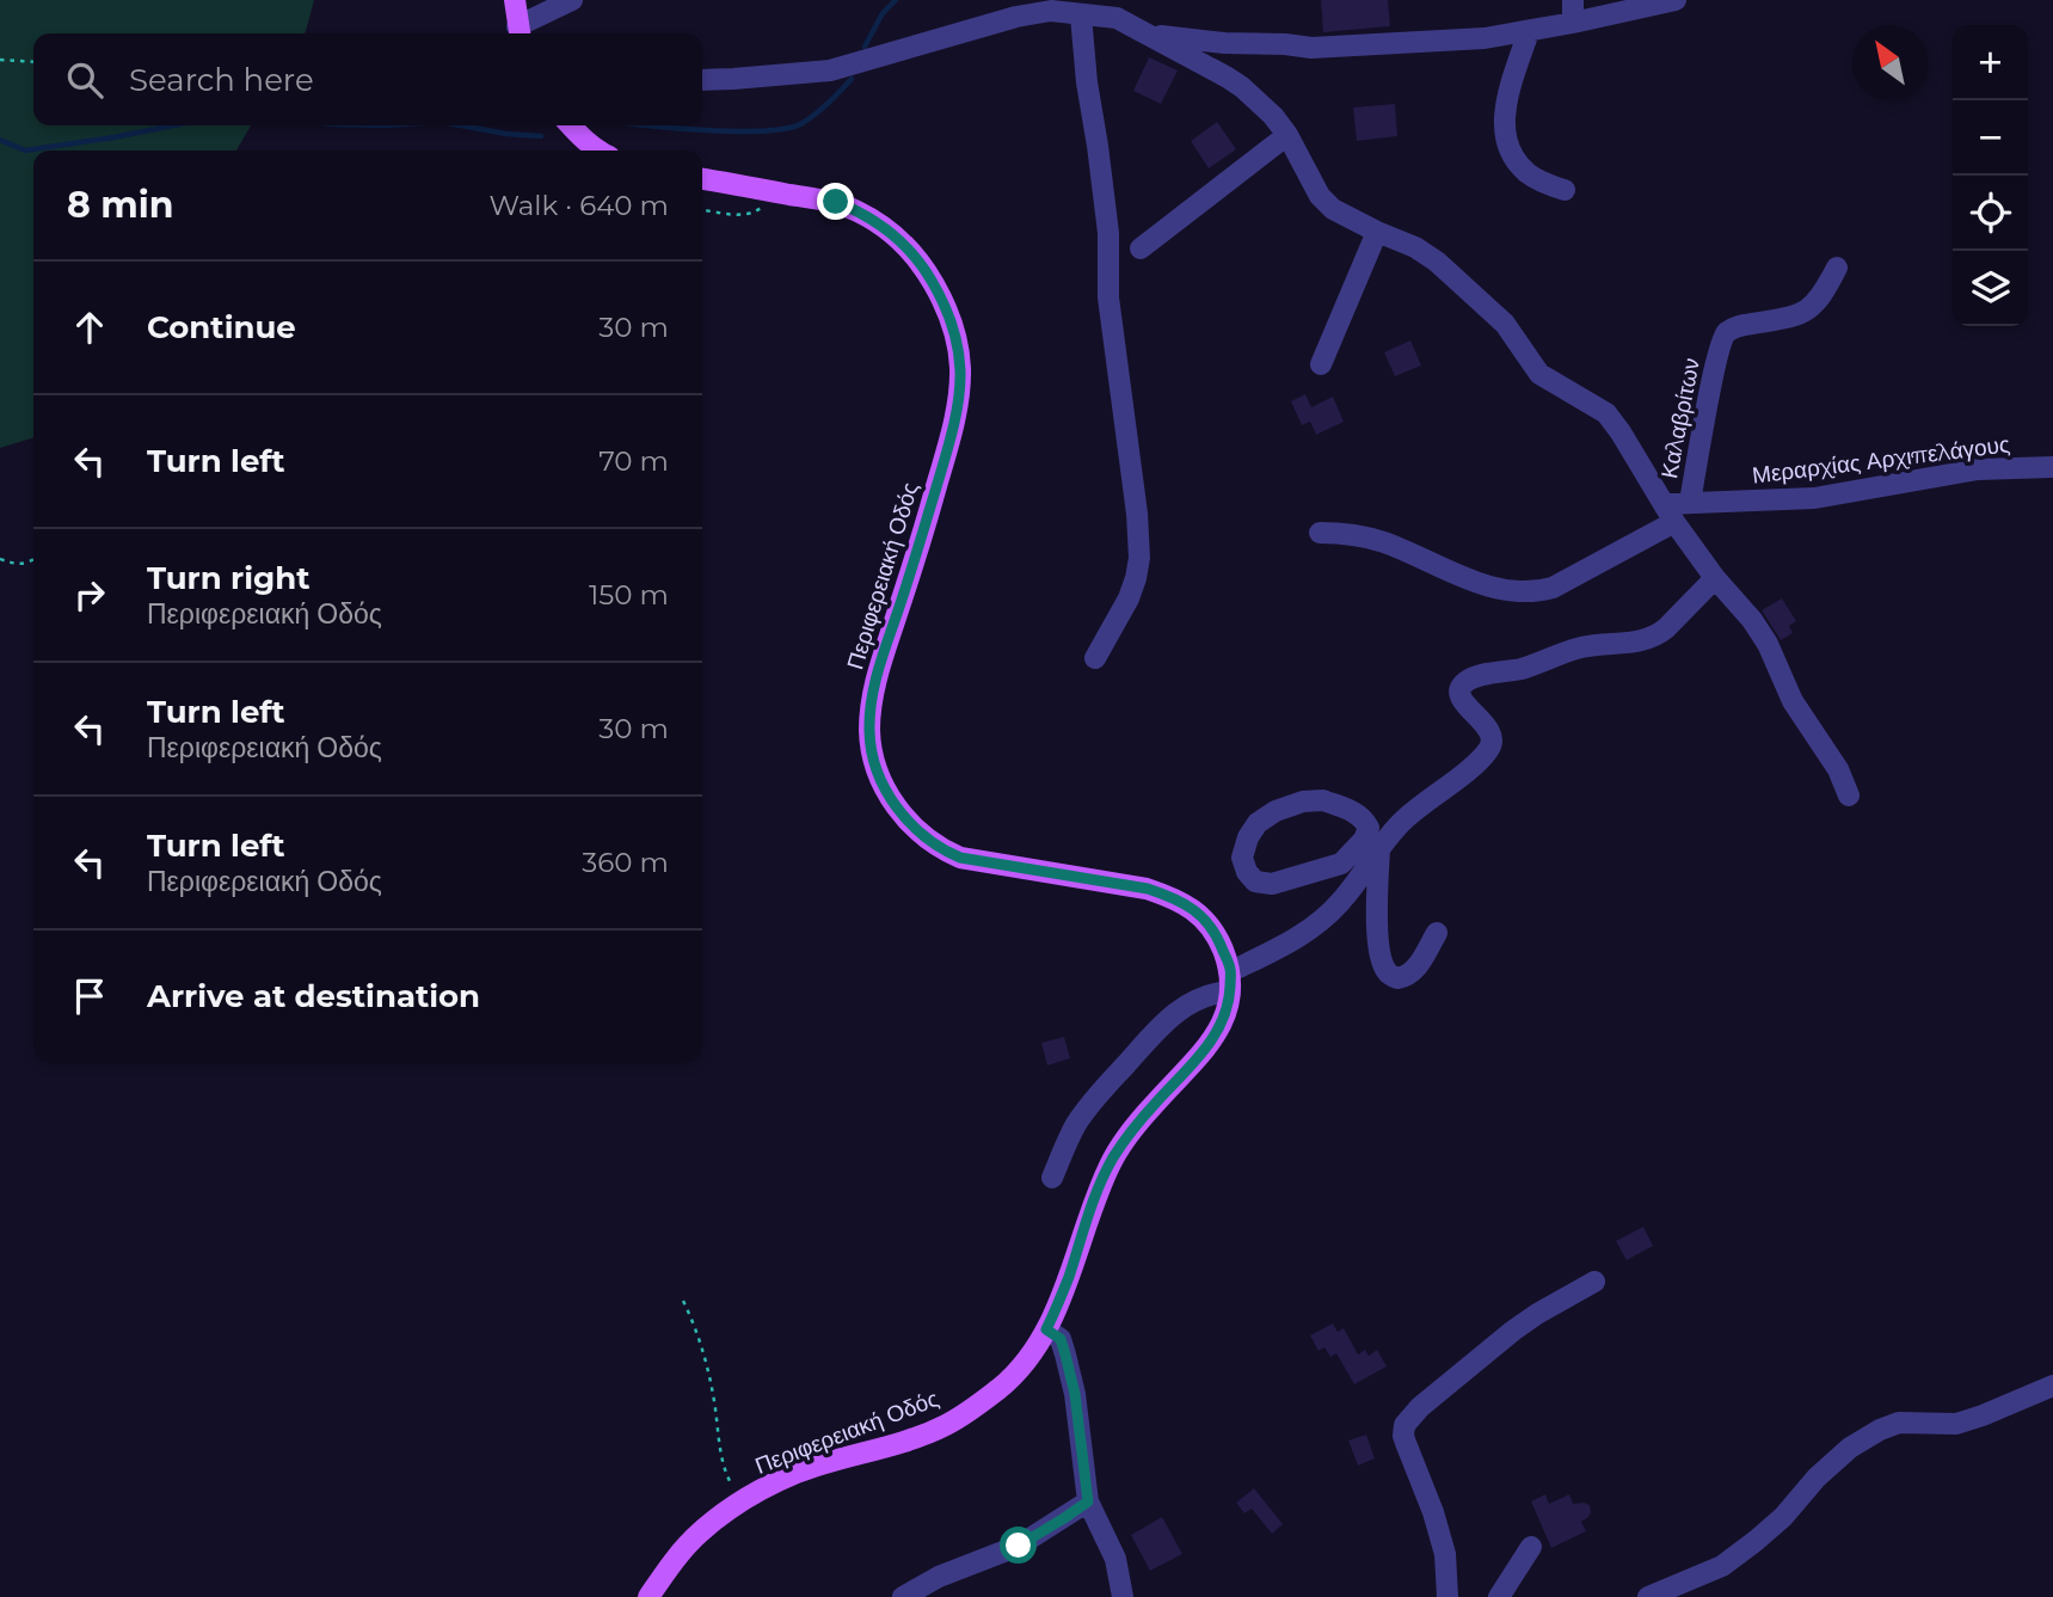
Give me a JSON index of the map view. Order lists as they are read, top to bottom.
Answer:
{
  "streets": {
    "main road": ["Περιφερειακή Οδός"],
    "street": ["Καλαβρίτων", "Μεραρχίας Αρχιπελάγους"]
  },
  "crossings": [
    ["Καλαβρίτων", "Μεραρχίας Αρχιπελάγους"]
  ],
  "north": "top left",
  "page": {
    "map_buttons": ["+", "−"],
    "search": "Search here",
    "heading": ["8 min", "Walk · 640 m"],
    "list": [
      ["Continue", "30 m"],
      ["Turn left", "70 m"],
      ["Turn right", "Περιφερειακή Οδός", "150 m"],
      ["Turn left", "Περιφερειακή Οδός", "30 m"],
      ["Turn left", "Περιφερειακή Οδός", "360 m"],
      "Arrive at destination"
    ]
  }
}
